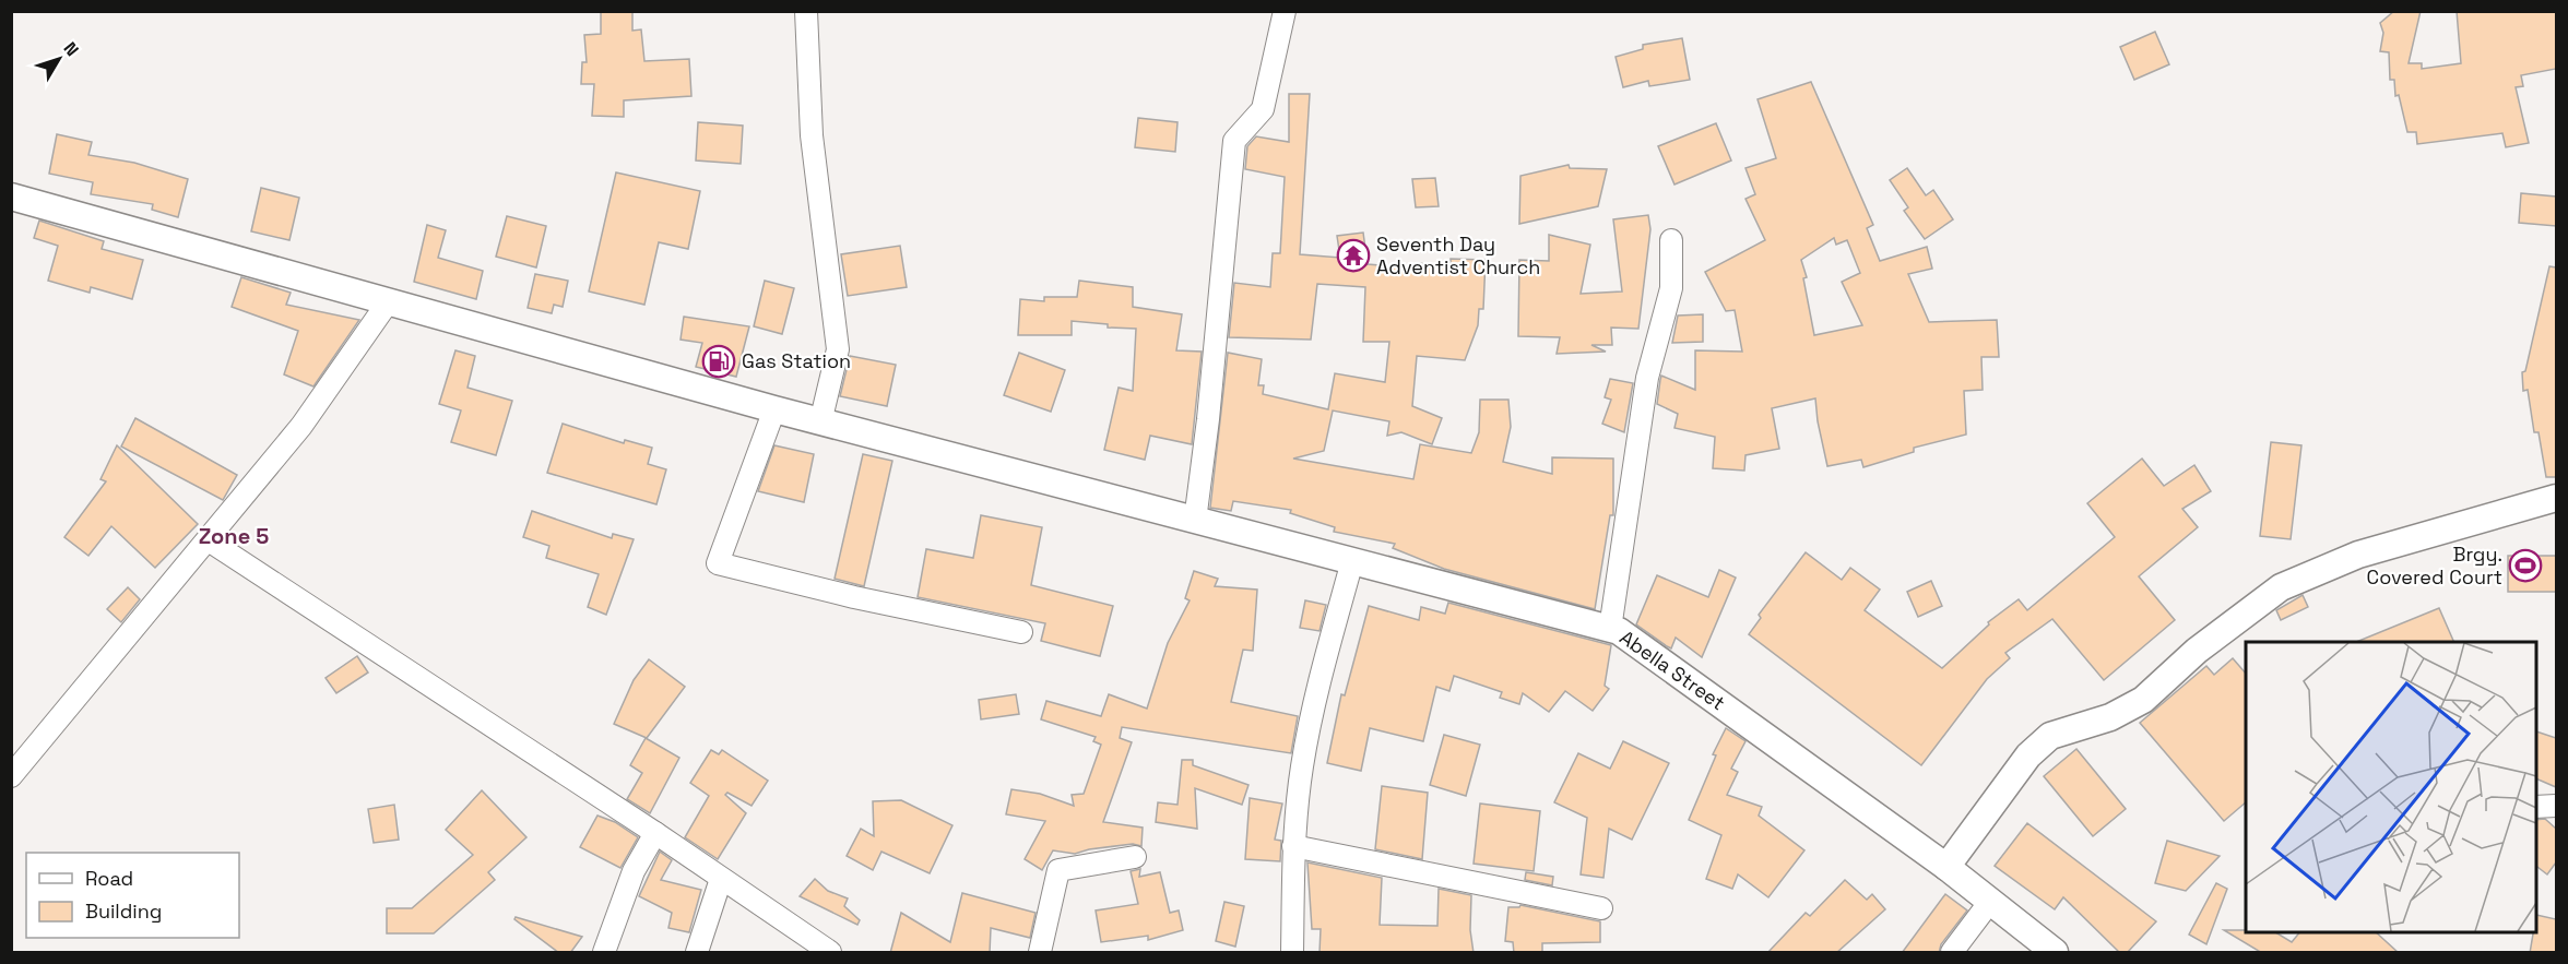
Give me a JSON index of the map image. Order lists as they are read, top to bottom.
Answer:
{
  "streets": {
    "street": ["Abella Street"]
  },
  "districts": ["Zone 5"],
  "places": {
    "temple": ["Seventh Day Adventist Church"],
    "fuel station": ["Gas Station"],
    "sports": ["Brgy. Covered Court"]
  },
  "legend": ["Road", "Building"],
  "north": "top right"
}
